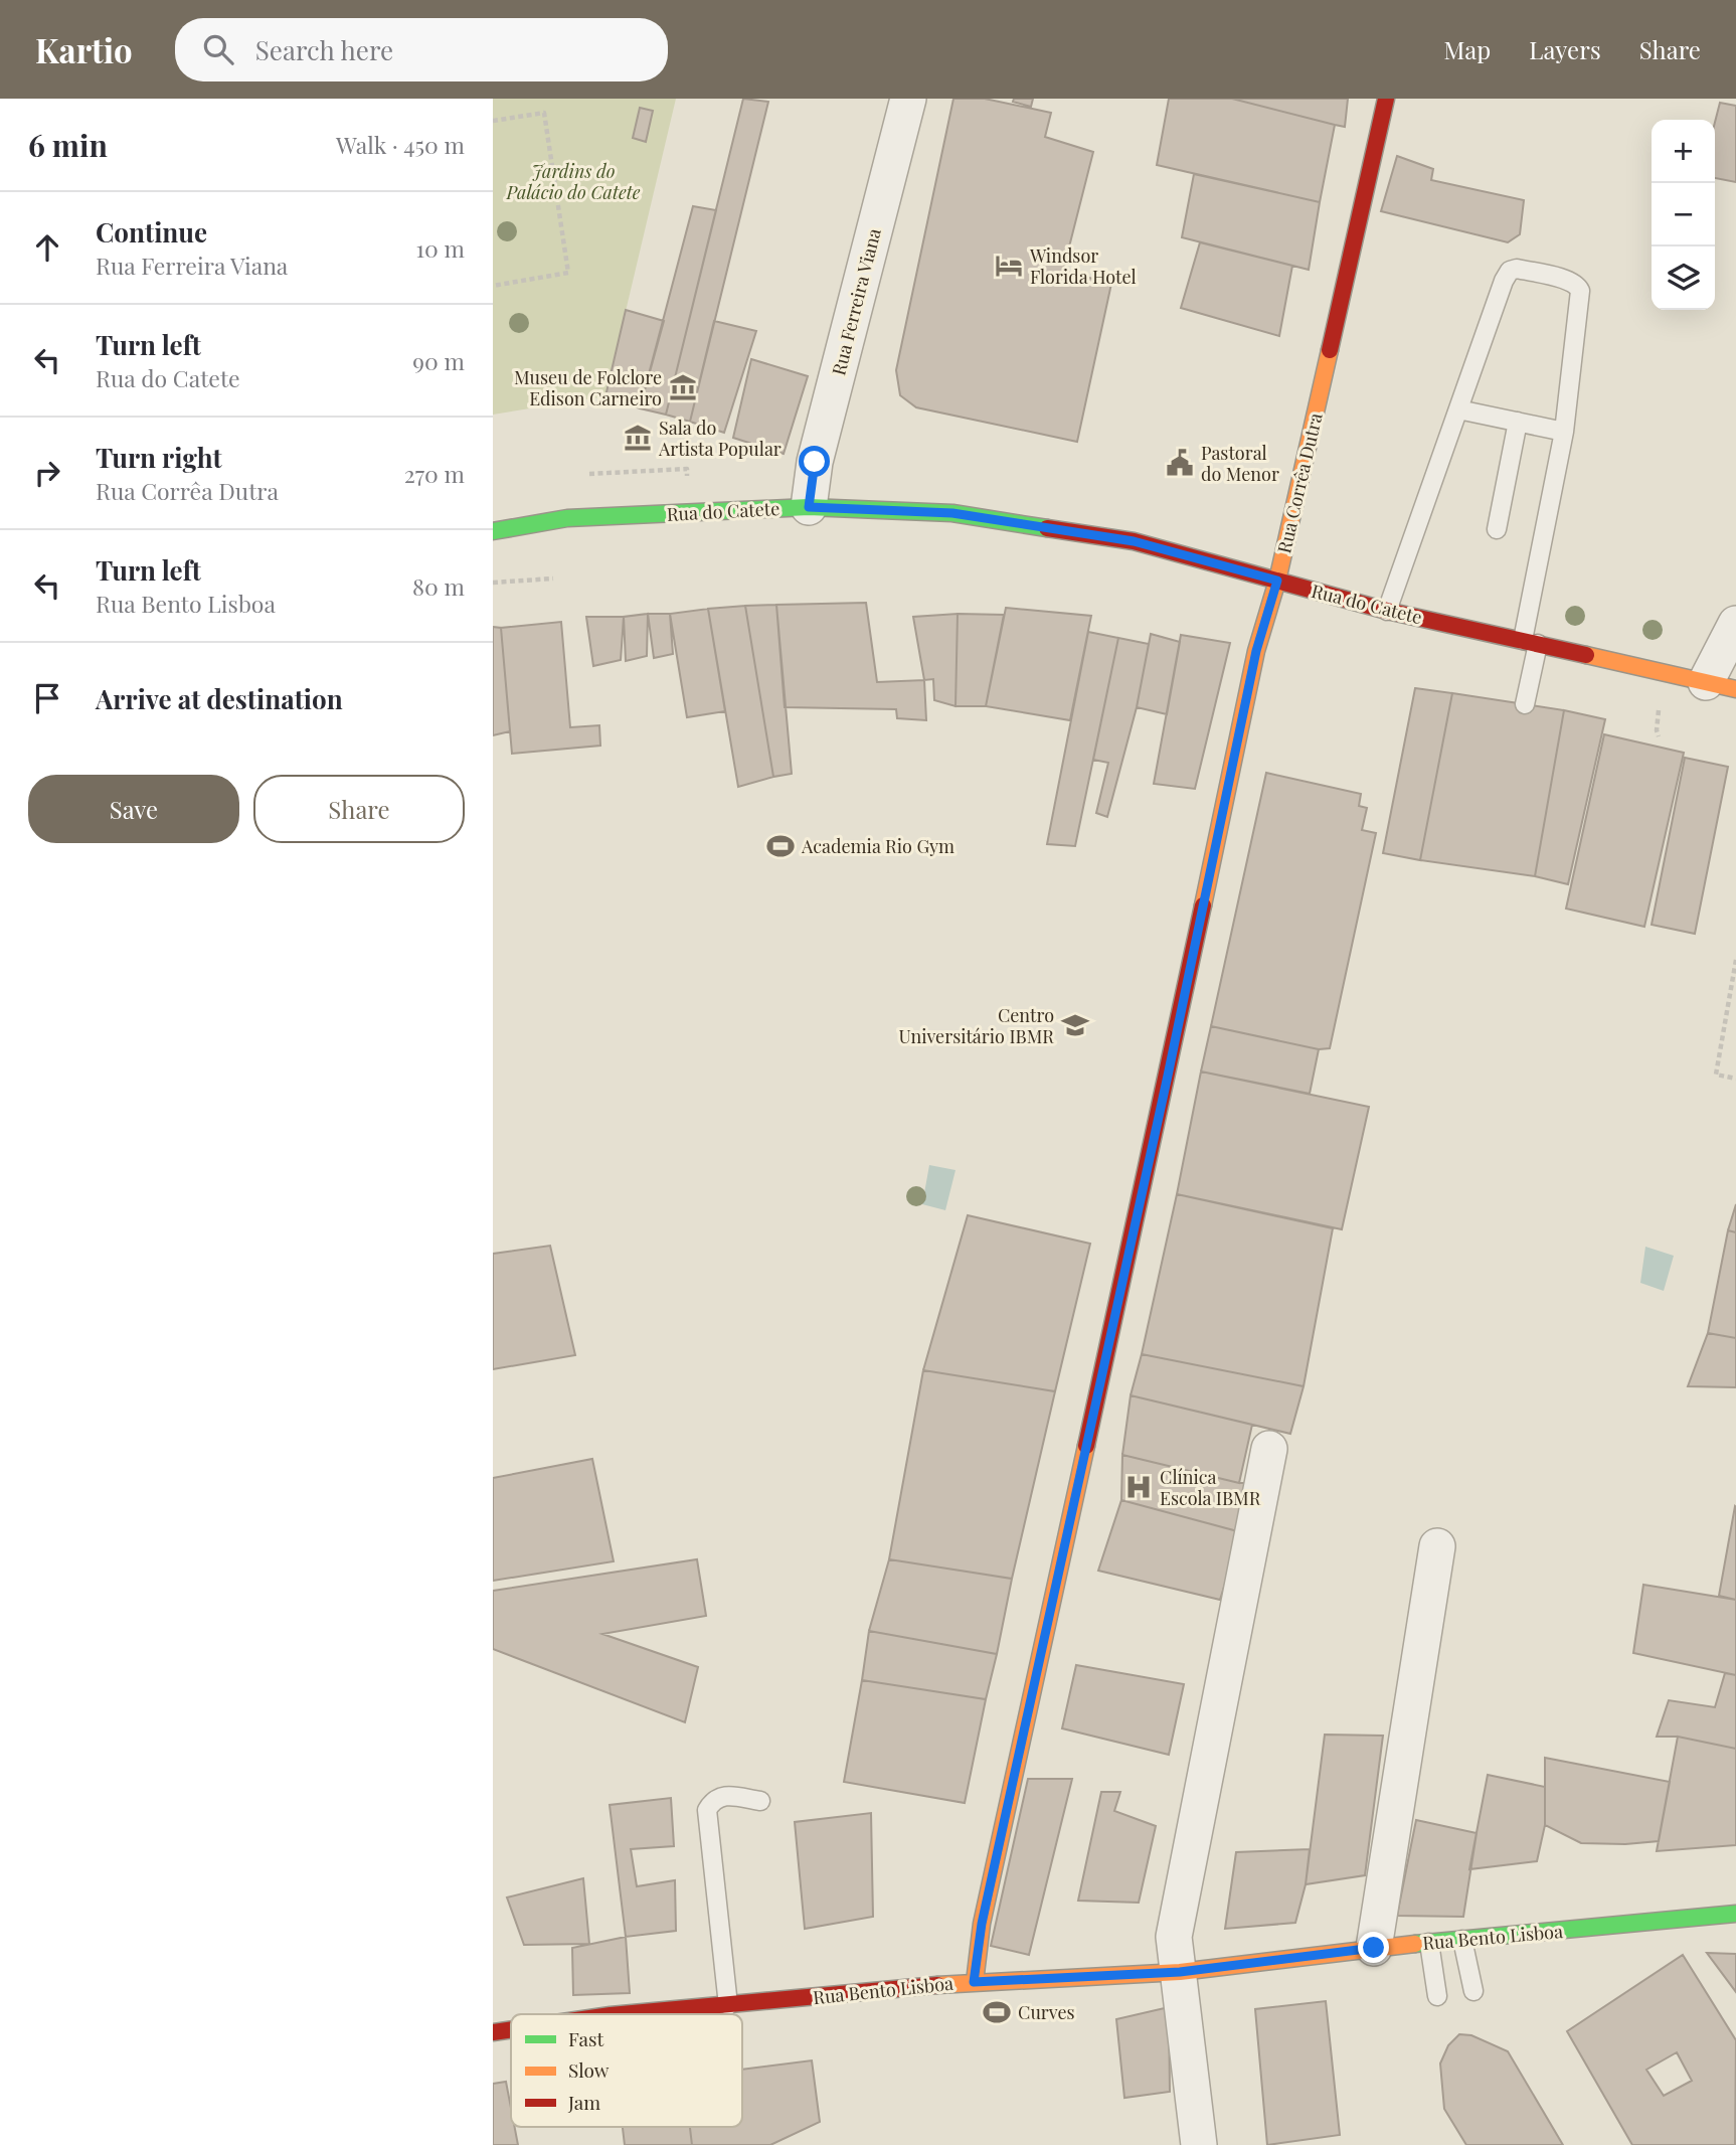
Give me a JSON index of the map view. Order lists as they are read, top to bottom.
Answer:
{
  "streets": {
    "main road": ["Rua Corrêa Dutra", "Rua do Catete", "Rua Bento Lisboa"],
    "street": ["Rua Ferreira Viana"]
  },
  "crossings": [
    ["Rua Ferreira Viana", "Rua do Catete"],
    ["Rua Corrêa Dutra", "Rua do Catete"],
    ["Rua Corrêa Dutra", "Rua Bento Lisboa"]
  ],
  "parks": ["Jardins do Palácio do Catete"],
  "places": {
    "hotel": ["Windsor Florida Hotel"],
    "museum": ["Museu de Folclore Edison Carneiro", "Sala do Artista Popular"],
    "public building": ["Pastoral do Menor"],
    "sports": ["Academia Rio Gym", "Curves"],
    "school or university": ["Centro Universitário IBMR"],
    "hospital": ["Clínica Escola IBMR"]
  },
  "legend": ["Fast", "Slow", "Jam"],
  "page": {
    "header": "Kartio",
    "search": "Search here",
    "nav": ["Map", "Layers", "Share"],
    "heading": ["6 min", "Walk · 450 m"],
    "map_buttons": ["+", "−"],
    "list": [
      ["Continue", "Rua Ferreira Viana", "10 m"],
      ["Turn left", "Rua do Catete", "90 m"],
      ["Turn right", "Rua Corrêa Dutra", "270 m"],
      ["Turn left", "Rua Bento Lisboa", "80 m"],
      "Arrive at destination"
    ],
    "buttons": ["Save", "Share"]
  }
}
